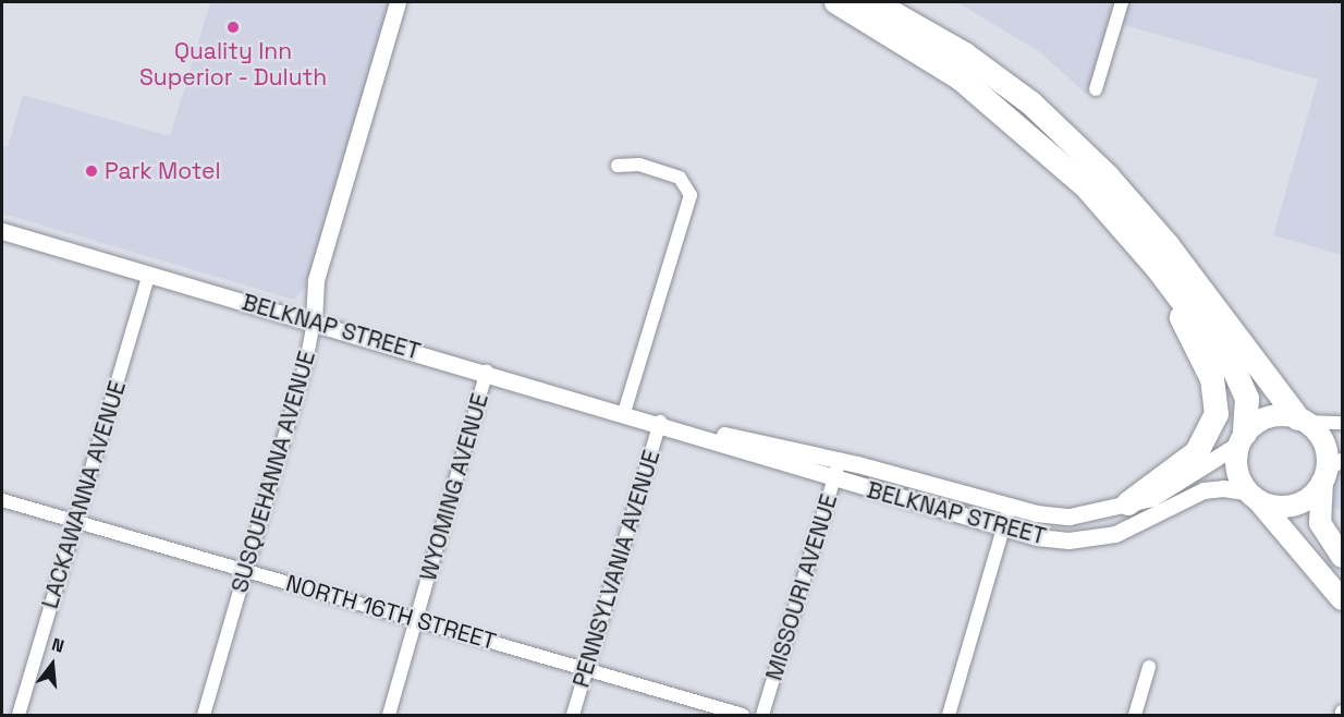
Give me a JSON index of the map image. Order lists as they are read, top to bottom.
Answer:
{
  "streets": {
    "street": [
      "BELKNAP STREET",
      "SUSQUEHANNA AVENUE",
      "WYOMING AVENUE",
      "LACKAWANNA AVENUE",
      "PENNSYLVANIA AVENUE",
      "MISSOURI AVENUE",
      "NORTH 16TH STREET"
    ]
  },
  "crossings": [
    ["BELKNAP STREET", "SUSQUEHANNA AVENUE"],
    ["BELKNAP STREET", "WYOMING AVENUE"],
    ["BELKNAP STREET", "LACKAWANNA AVENUE"],
    ["BELKNAP STREET", "PENNSYLVANIA AVENUE"],
    ["BELKNAP STREET", "MISSOURI AVENUE"],
    ["SUSQUEHANNA AVENUE", "NORTH 16TH STREET"],
    ["WYOMING AVENUE", "NORTH 16TH STREET"],
    ["LACKAWANNA AVENUE", "NORTH 16TH STREET"],
    ["PENNSYLVANIA AVENUE", "NORTH 16TH STREET"]
  ],
  "places": ["Quality Inn Superior - Duluth", "Park Motel"],
  "north": "top"
}
